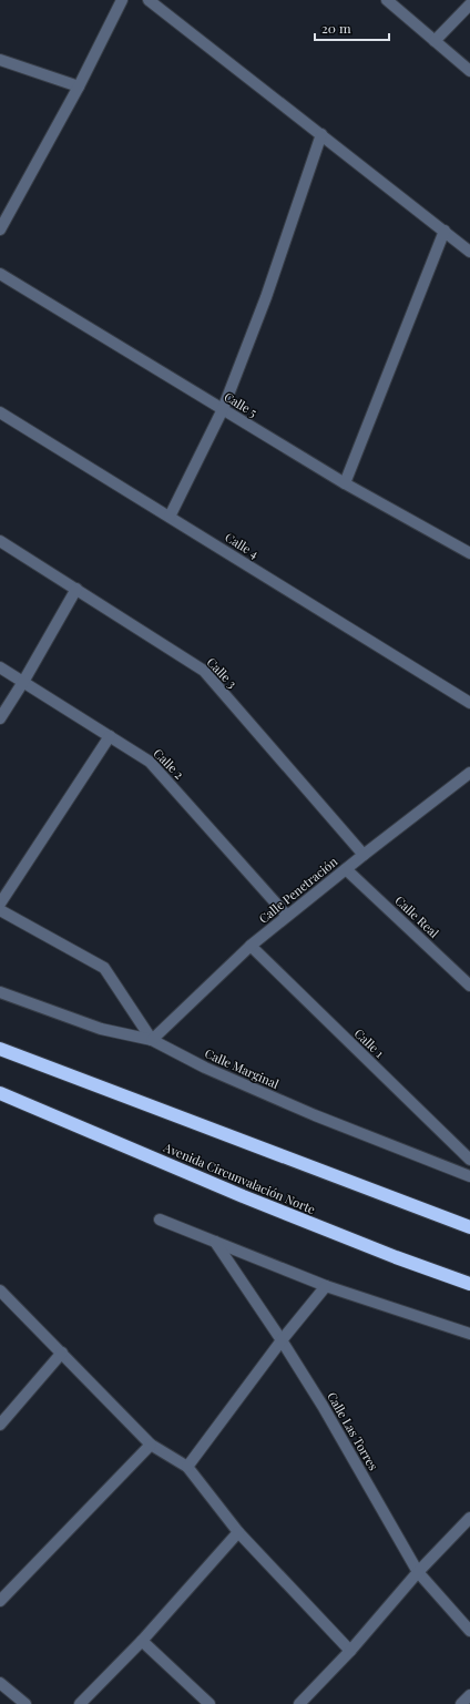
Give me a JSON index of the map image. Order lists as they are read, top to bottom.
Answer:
{
  "streets": {
    "highway": ["Avenida Circunvalación Norte"],
    "street": [
      "Calle 5",
      "Calle 4",
      "Calle 3",
      "Calle 2",
      "Calle Penetración",
      "Calle Real",
      "Calle 1",
      "Calle Marginal",
      "Calle Las Torres"
    ]
  },
  "crossings": [
    ["Calle 3", "Calle Penetración"],
    ["Calle 2", "Calle Penetración"],
    ["Calle Penetración", "Calle Real"],
    ["Calle Penetración", "Calle 1"],
    ["Calle Penetración", "Calle Marginal"]
  ],
  "scale_bar": "20 m"
}
